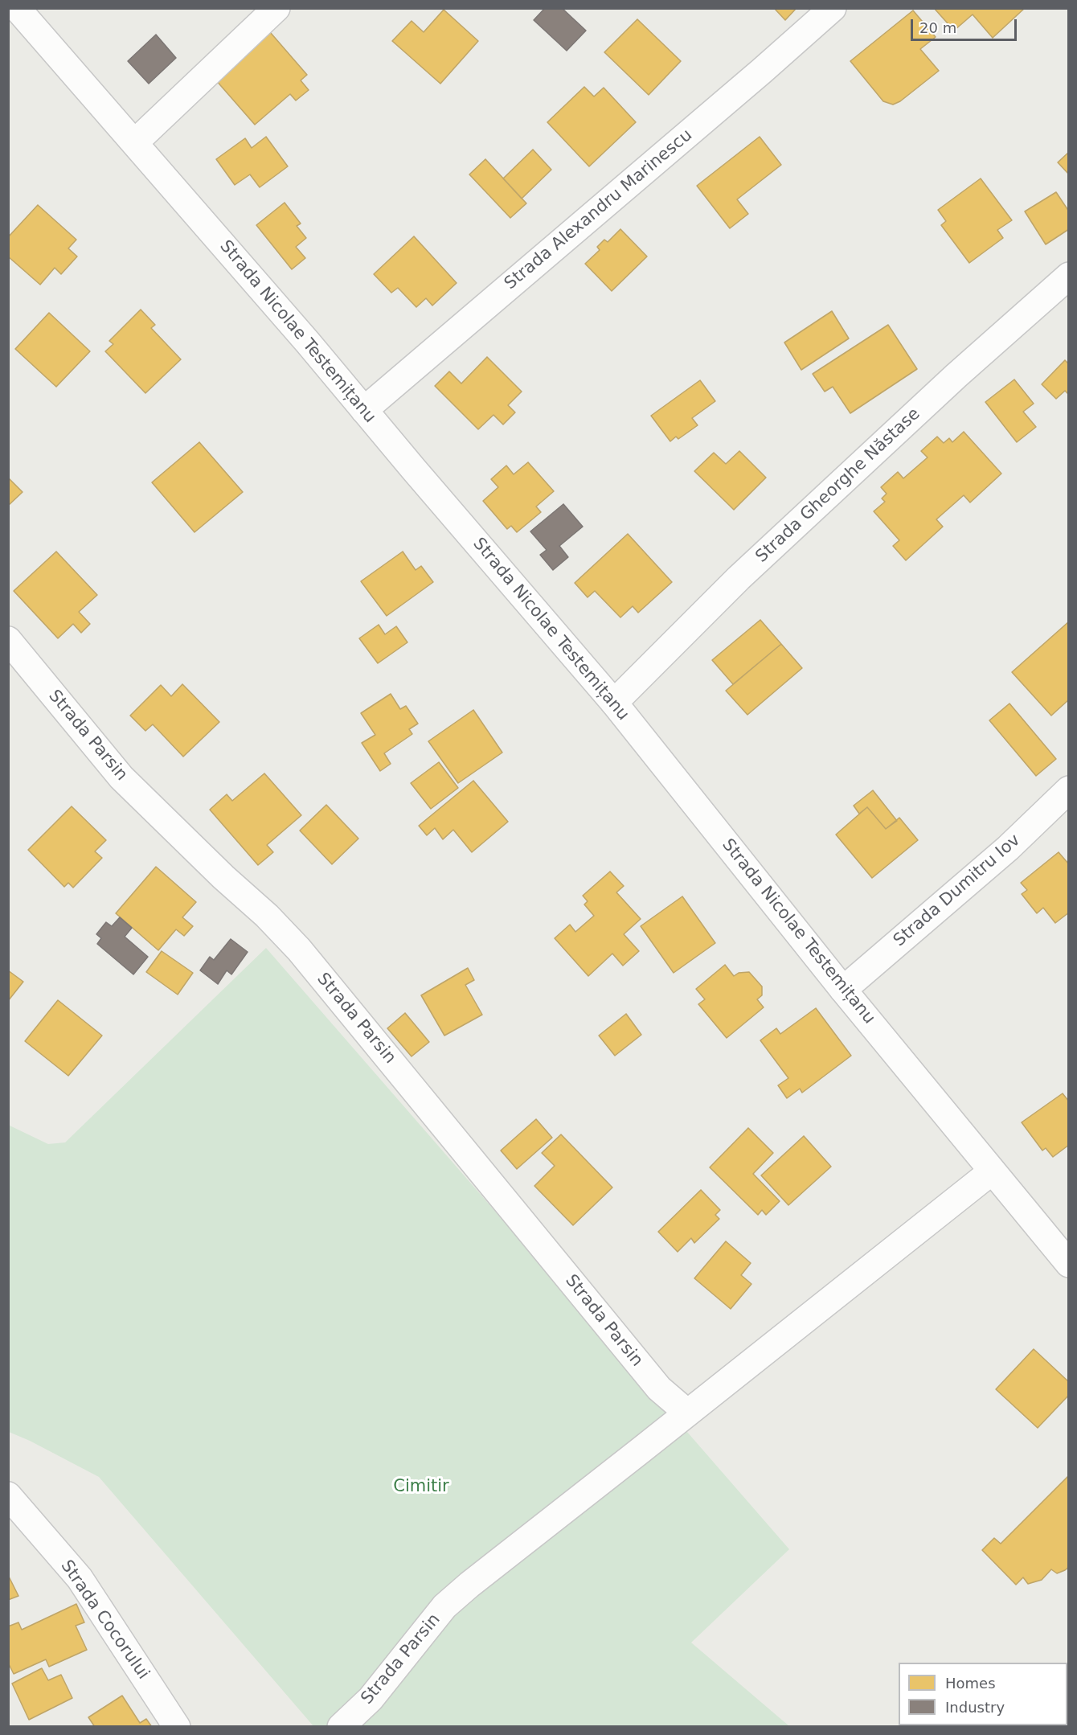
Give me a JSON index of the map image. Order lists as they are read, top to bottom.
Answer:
{
  "streets": {
    "street": [
      "Strada Alexandru Marinescu",
      "Strada Nicolae Testemițanu",
      "Strada Gheorghe Năstase",
      "Strada Parsin",
      "Strada Dumitru Iov",
      "Strada Cocorului"
    ]
  },
  "crossings": [
    ["Strada Alexandru Marinescu", "Strada Nicolae Testemițanu"],
    ["Strada Nicolae Testemițanu", "Strada Gheorghe Năstase"],
    ["Strada Nicolae Testemițanu", "Strada Parsin"],
    ["Strada Nicolae Testemițanu", "Strada Dumitru Iov"]
  ],
  "parks": ["Cimitir"],
  "legend": ["Homes", "Industry"],
  "scale_bar": "20 m"
}
